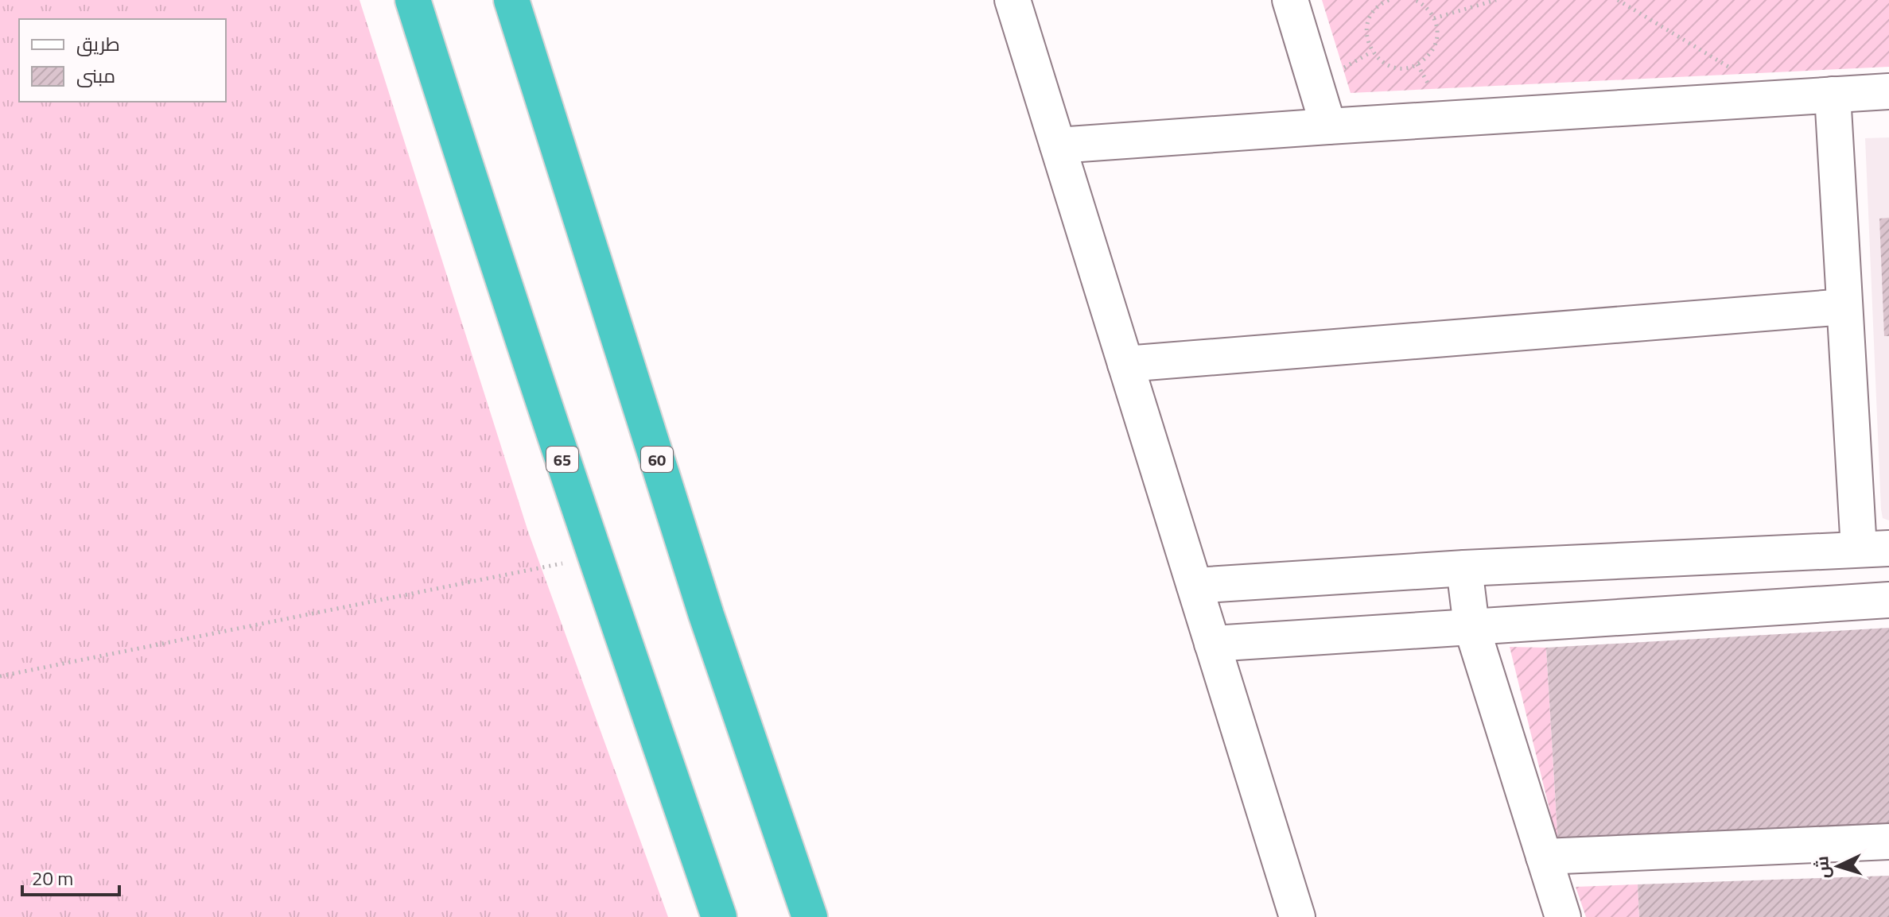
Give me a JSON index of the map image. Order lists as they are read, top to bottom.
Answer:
{
  "streets": {
    "highway": ["65", "60"]
  },
  "legend": ["طريق", "مبنى"],
  "scale_bar": "20 m",
  "north": "left"
}
